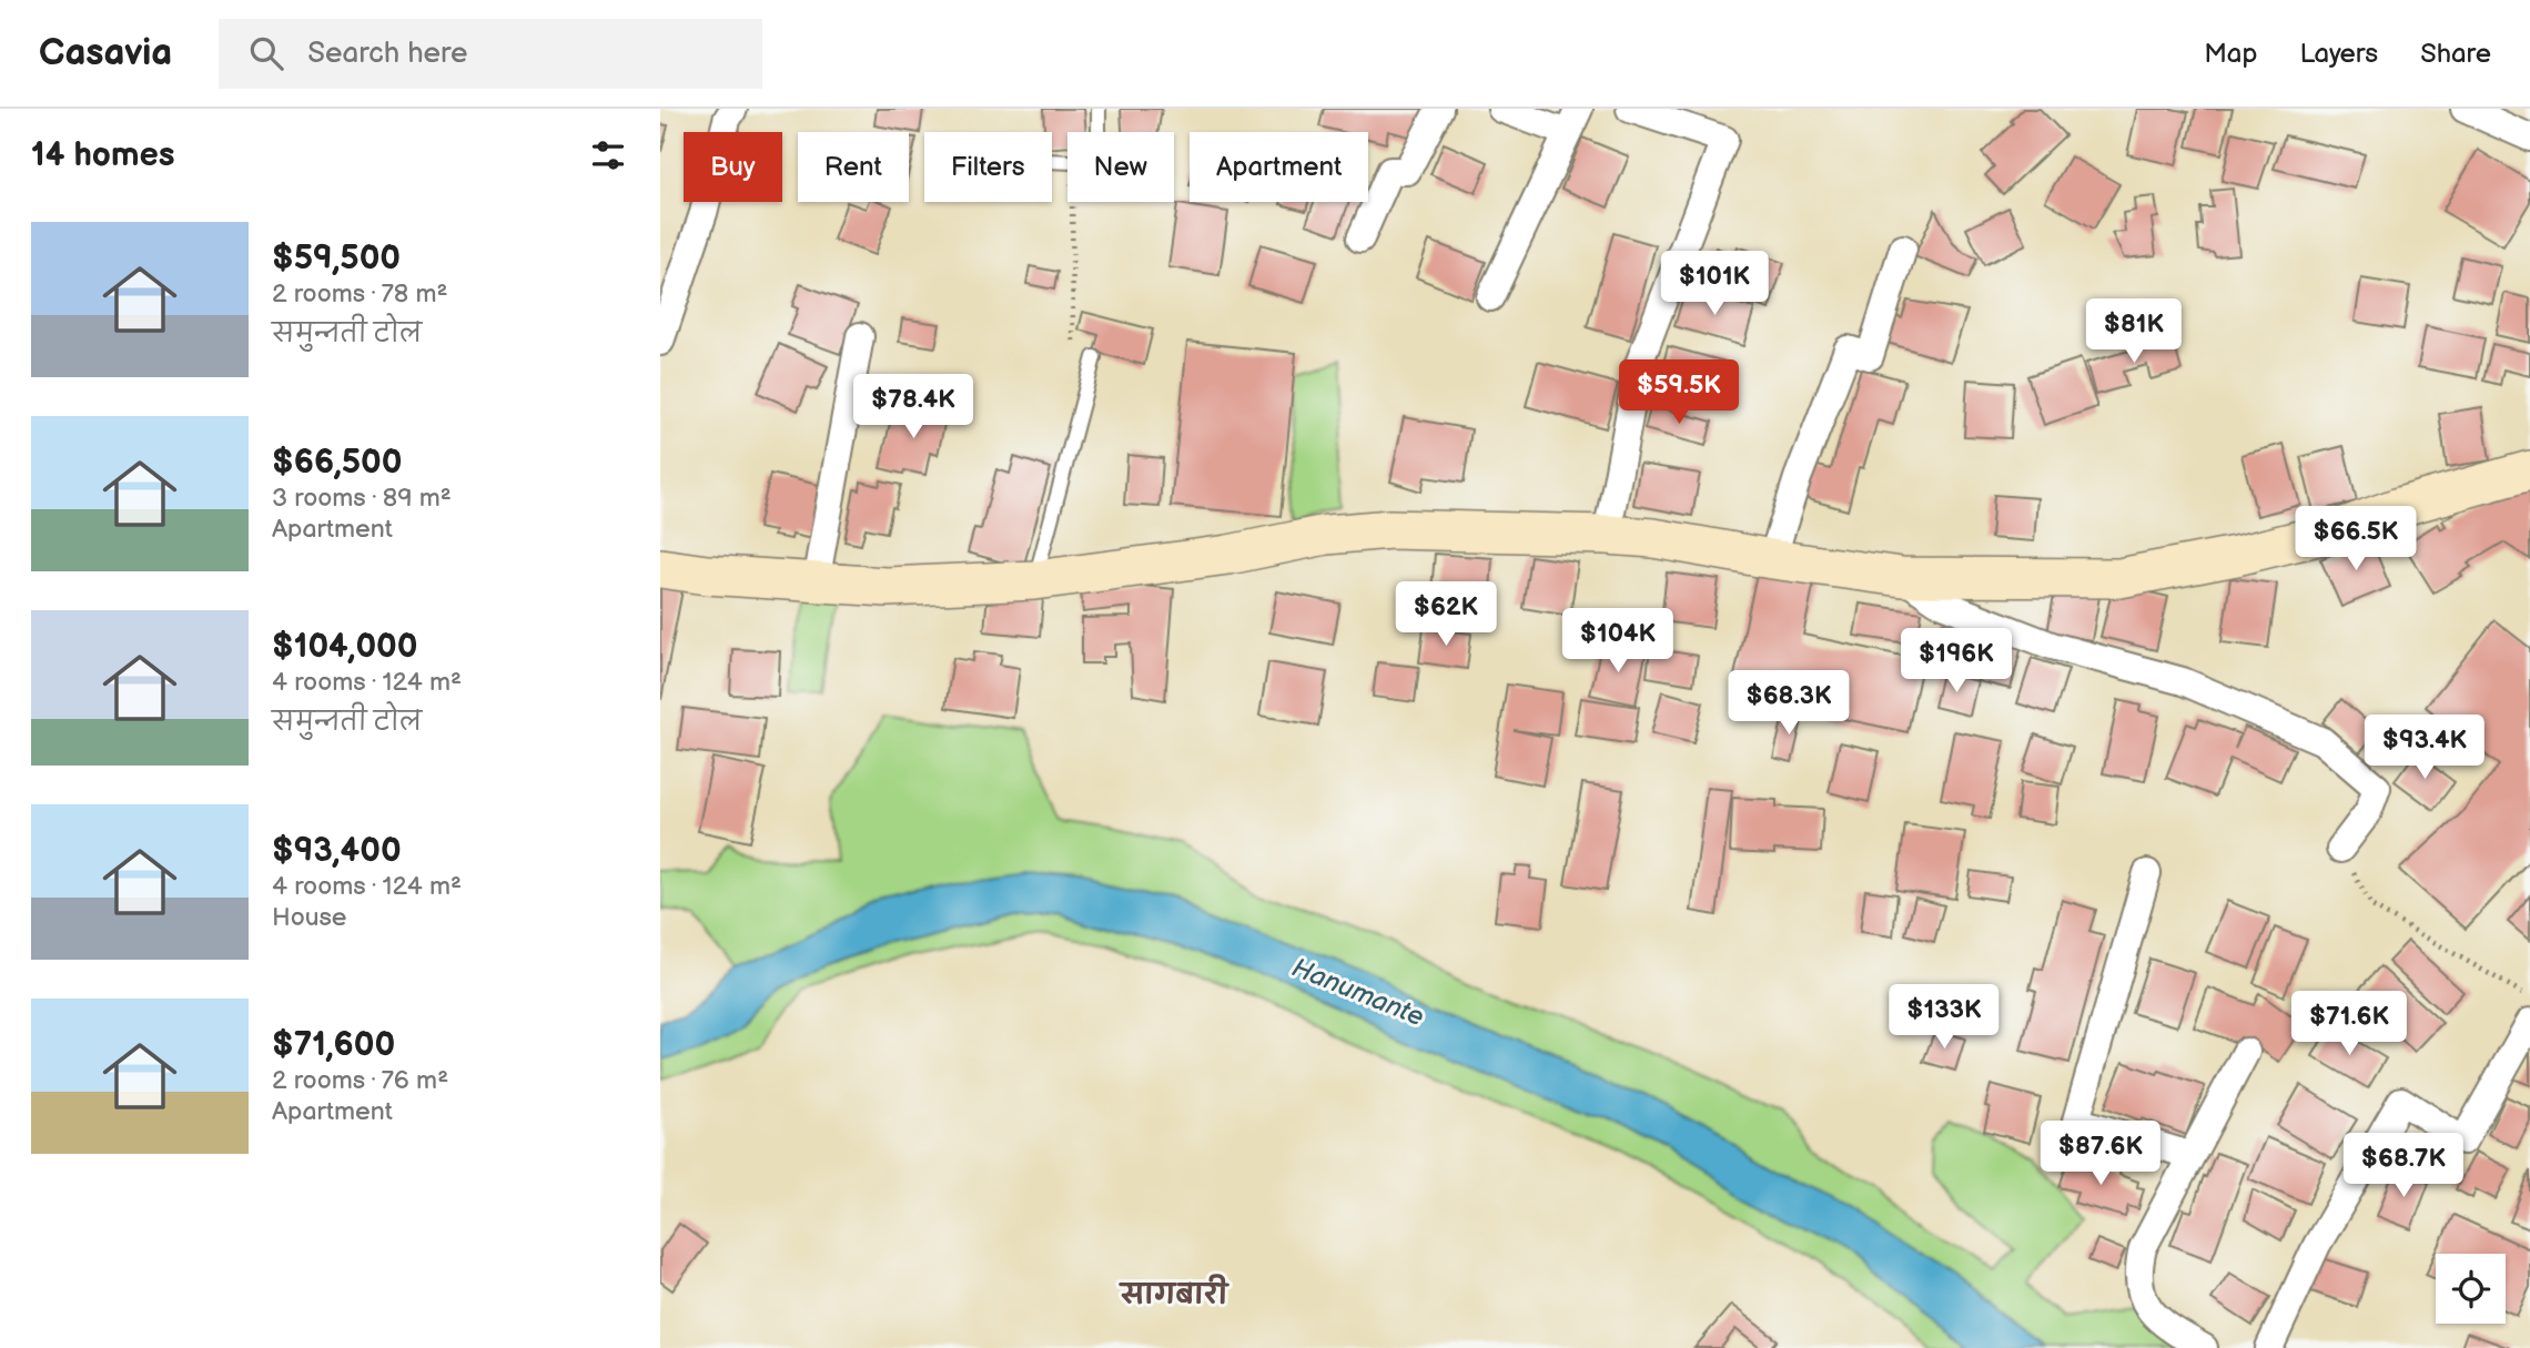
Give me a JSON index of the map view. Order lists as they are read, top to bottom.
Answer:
{
  "districts": ["सागबारी"],
  "water": ["Hanumante"],
  "page": {
    "header": "Casavia",
    "search": "Search here",
    "nav": ["Map", "Layers", "Share"],
    "heading": "14 homes",
    "chip": [
      "Buy",
      "Rent",
      "Filters",
      "New",
      "Apartment"
    ],
    "list": [
      {
        "name": "$59,500",
        "note": "2 rooms · 78 m² · समुन्नती टोल"
      },
      {
        "name": "$66,500",
        "note": "3 rooms · 89 m² · Apartment"
      },
      {
        "name": "$104,000",
        "note": "4 rooms · 124 m² · समुन्नती टोल"
      },
      {
        "name": "$93,400",
        "note": "4 rooms · 124 m² · House"
      },
      {
        "name": "$71,600",
        "note": "2 rooms · 76 m² · Apartment"
      }
    ],
    "price": [
      "$101K",
      "$81K",
      "$59.5K",
      "$78.4K",
      "$66.5K",
      "$62K",
      "$104K",
      "$196K",
      "$68.3K",
      "$93.4K",
      "$133K",
      "$71.6K",
      "$87.6K",
      "$68.7K"
    ]
  }
}
